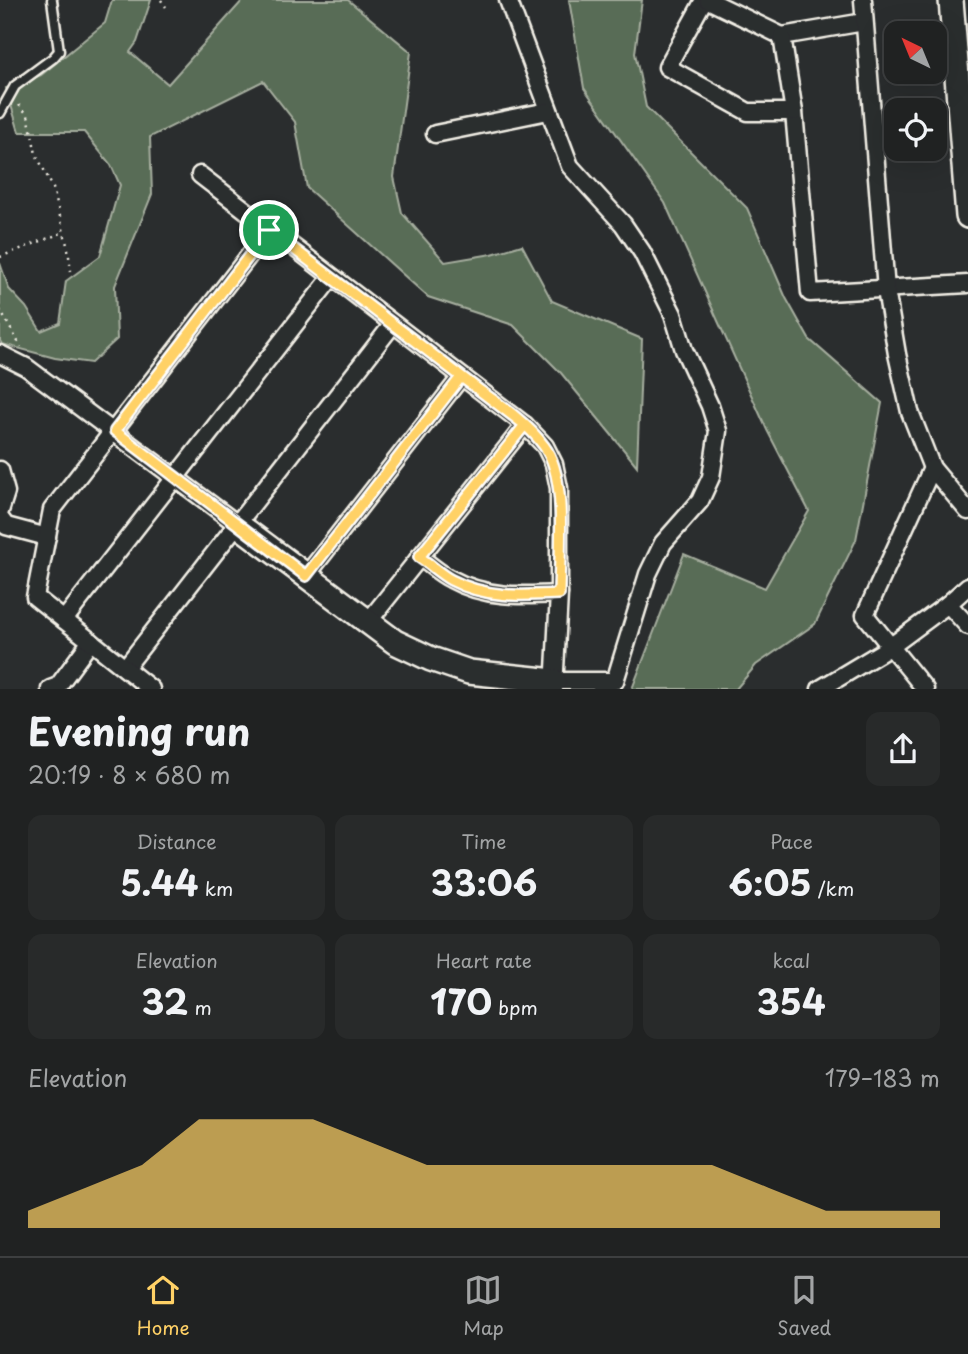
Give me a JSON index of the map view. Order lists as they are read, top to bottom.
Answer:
{
  "north": "top left",
  "page": {
    "heading": ["Evening run", "20:19 · 8 × 680 m"],
    "stats": [
      ["Distance", "5.44 km"],
      ["Time", "33:06"],
      ["Pace", "6:05 /km"],
      ["Elevation", "32 m"],
      ["Heart rate", "170 bpm"],
      ["kcal", "354"]
    ],
    "chart": ["Elevation", "179–183 m"],
    "tabs": ["Home", "Map", "Saved"]
  }
}
